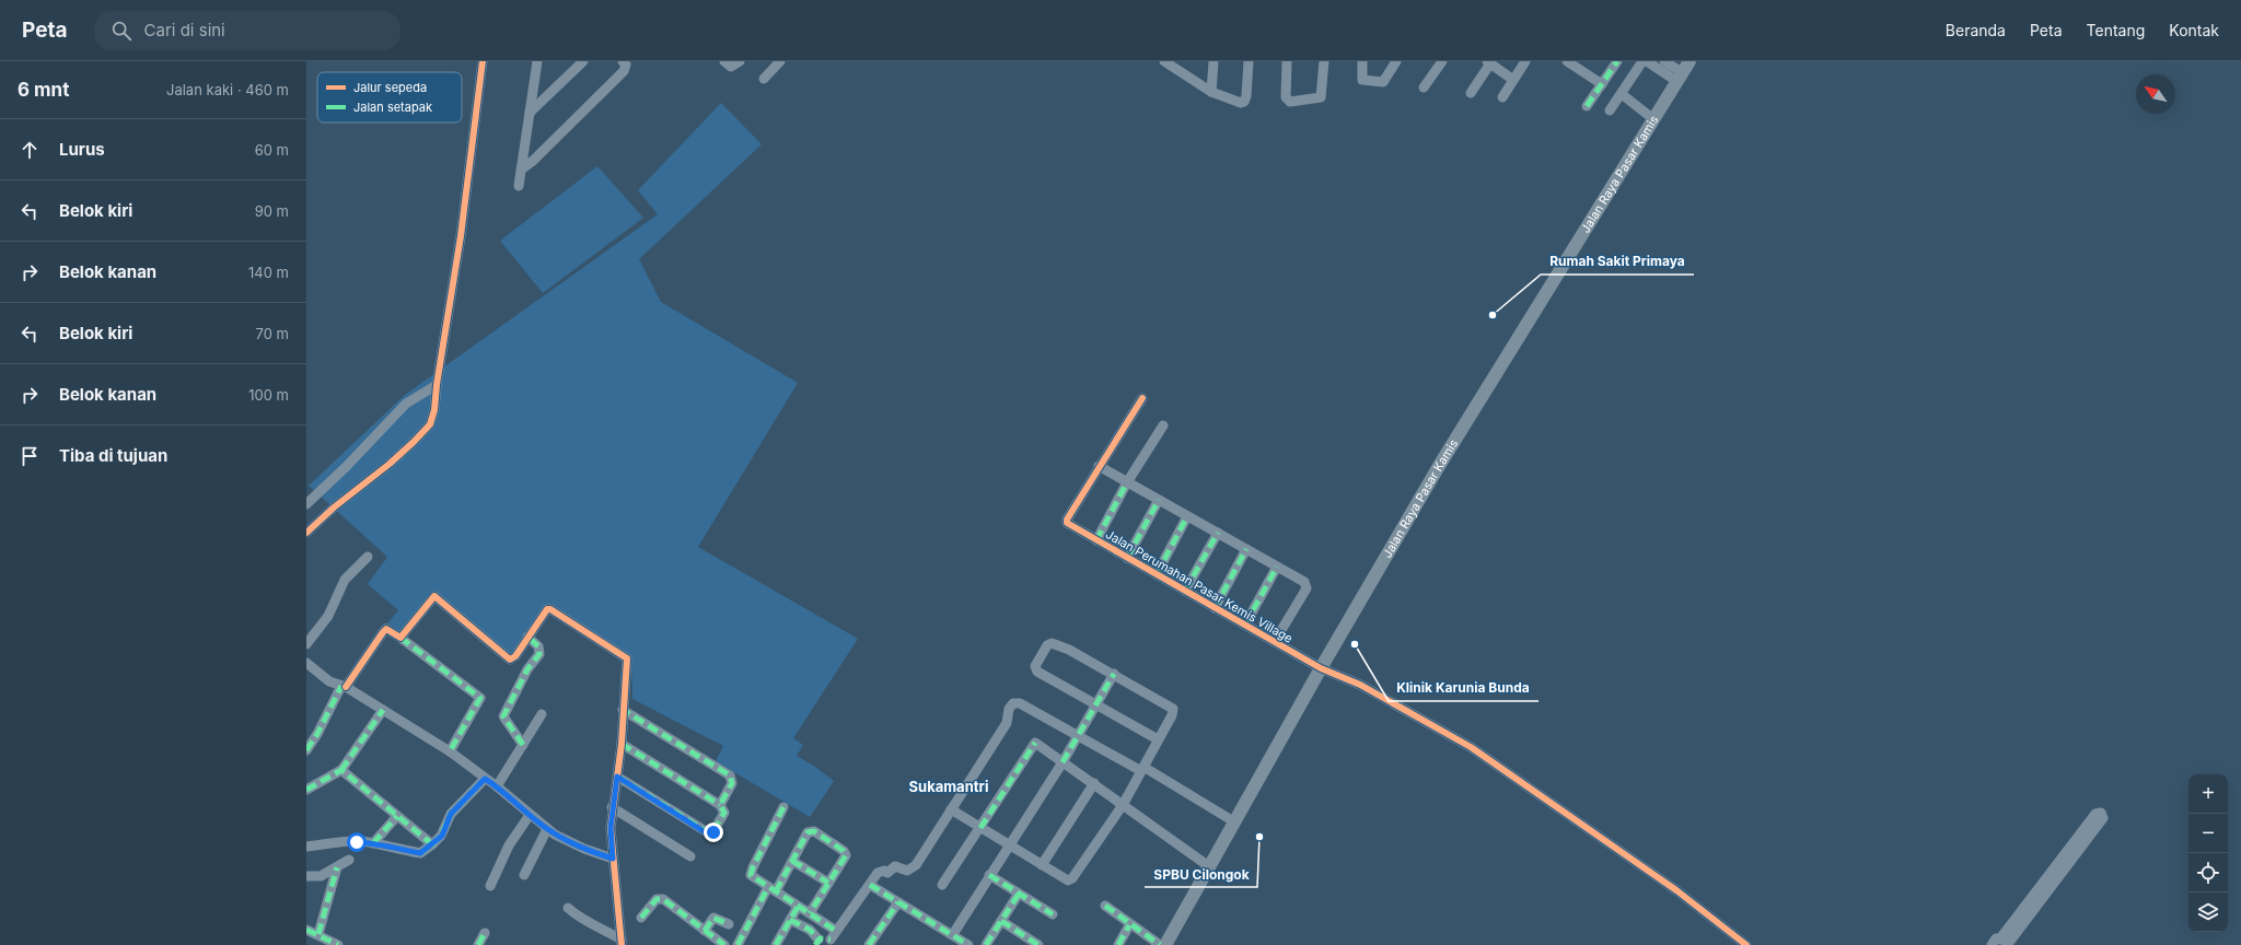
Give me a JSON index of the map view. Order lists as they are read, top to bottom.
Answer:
{
  "streets": {
    "main road": ["Jalan Raya Pasar Kamis"],
    "street": ["Jalan Perumahan Pasar Kemis Village"]
  },
  "crossings": [
    ["Jalan Raya Pasar Kamis", "Jalan Perumahan Pasar Kemis Village"]
  ],
  "districts": ["Sukamantri"],
  "places": ["Rumah Sakit Primaya", "Klinik Karunia Bunda", "SPBU Cilongok"],
  "legend": ["Jalur sepeda", "Jalan setapak"],
  "north": "top left",
  "page": {
    "header": "Peta",
    "search": "Cari di sini",
    "nav": [
      "Beranda",
      "Peta",
      "Tentang",
      "Kontak"
    ],
    "heading": ["6 mnt", "Jalan kaki · 460 m"],
    "list": [
      ["Lurus", "60 m"],
      ["Belok kiri", "90 m"],
      ["Belok kanan", "140 m"],
      ["Belok kiri", "70 m"],
      ["Belok kanan", "100 m"],
      "Tiba di tujuan"
    ],
    "map_buttons": ["+", "−"]
  }
}
